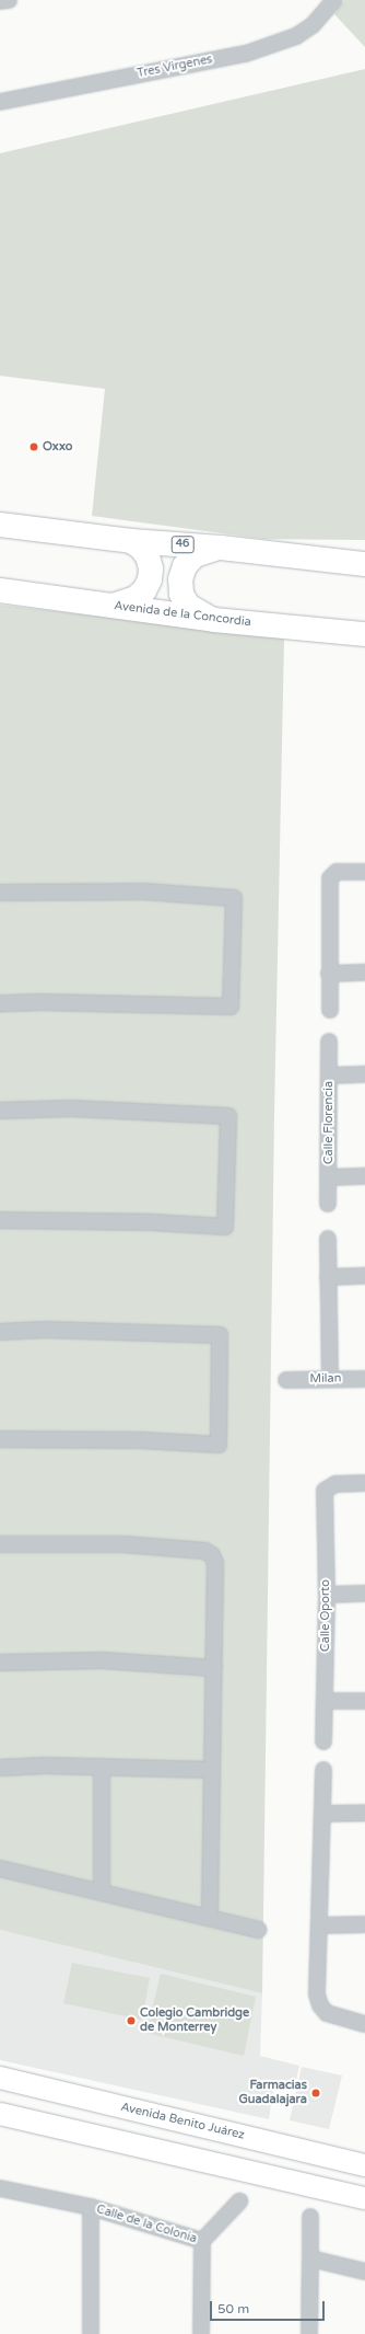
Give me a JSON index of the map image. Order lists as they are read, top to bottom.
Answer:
{
  "streets": {
    "main road": ["46", "Avenida de la Concordia", "Avenida Benito Juárez"],
    "street": [
      "Tres Virgenes",
      "Calle Florencia",
      "Milan",
      "Calle Oporto",
      "Calle de la Colonia"
    ]
  },
  "places": ["Oxxo", "Colegio Cambridge de Monterrey", "Farmacias Guadalajara"],
  "scale_bar": "50 m"
}
